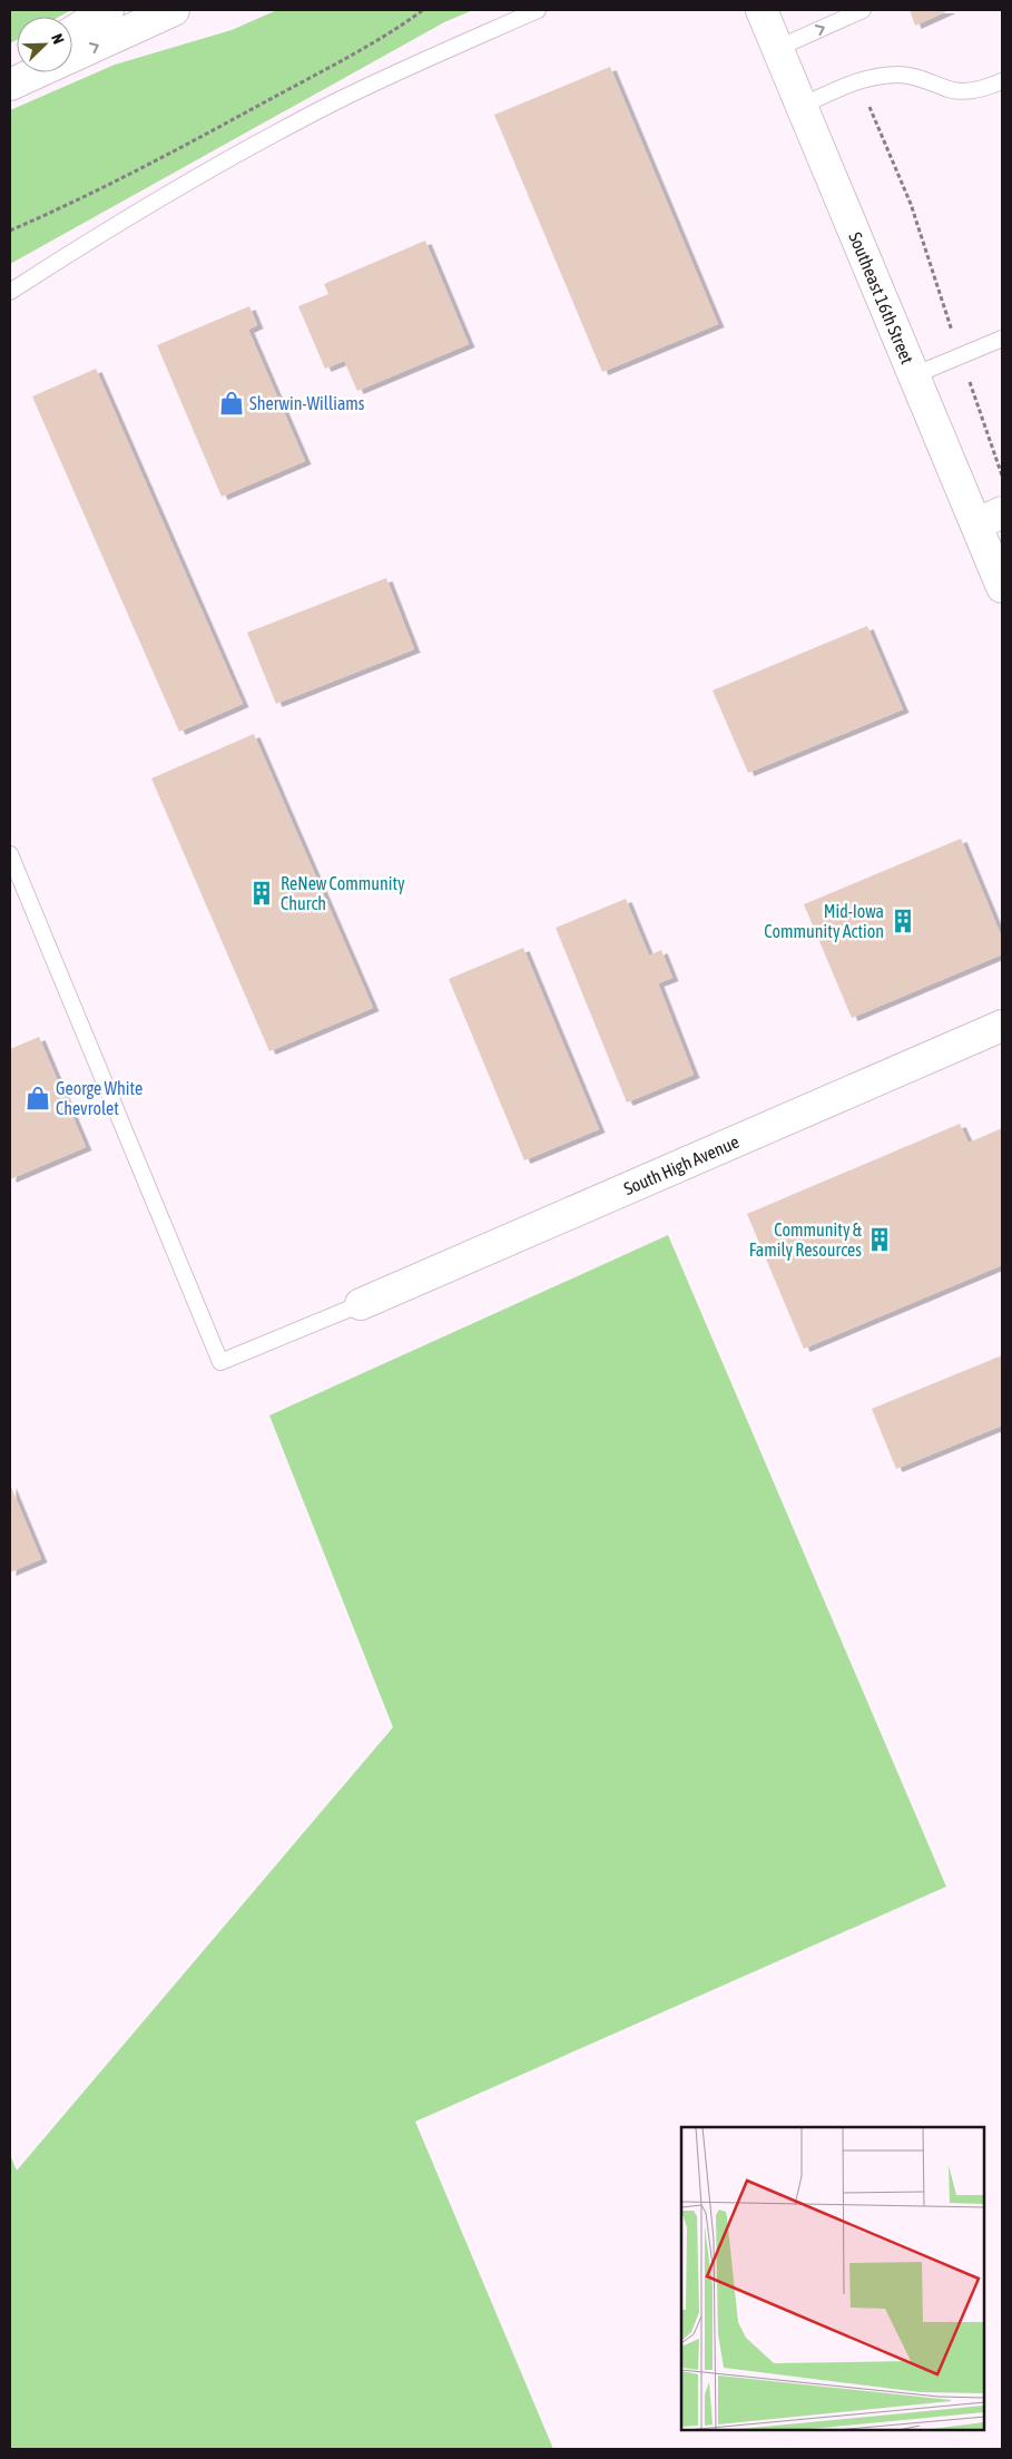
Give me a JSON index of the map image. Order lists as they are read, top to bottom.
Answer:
{
  "streets": {
    "main road": ["Southeast 16th Street", "South High Avenue"]
  },
  "places": {
    "shop": ["Sherwin-Williams", "George White Chevrolet"],
    "building": ["ReNew Community Church", "Mid-Iowa Community Action", "Community & Family Resources"]
  },
  "north": "top right"
}
